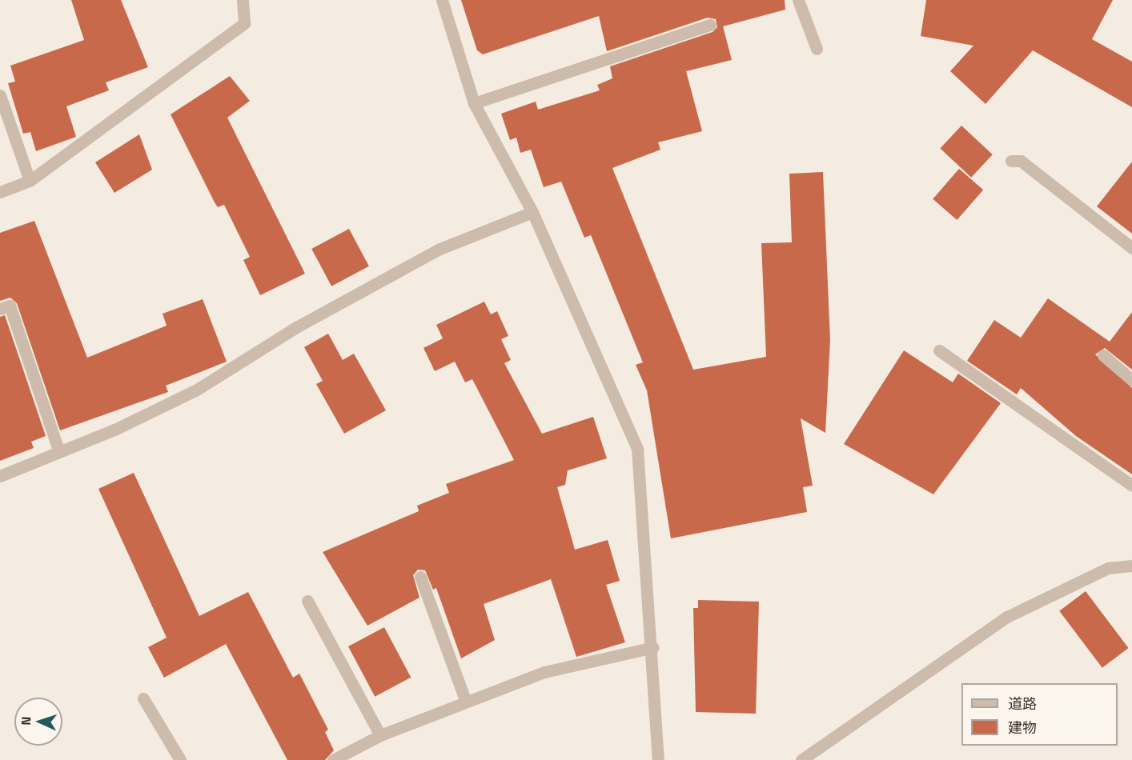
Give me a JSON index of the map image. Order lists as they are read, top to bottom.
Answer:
{
  "legend": ["道路", "建物"],
  "north": "left"
}
